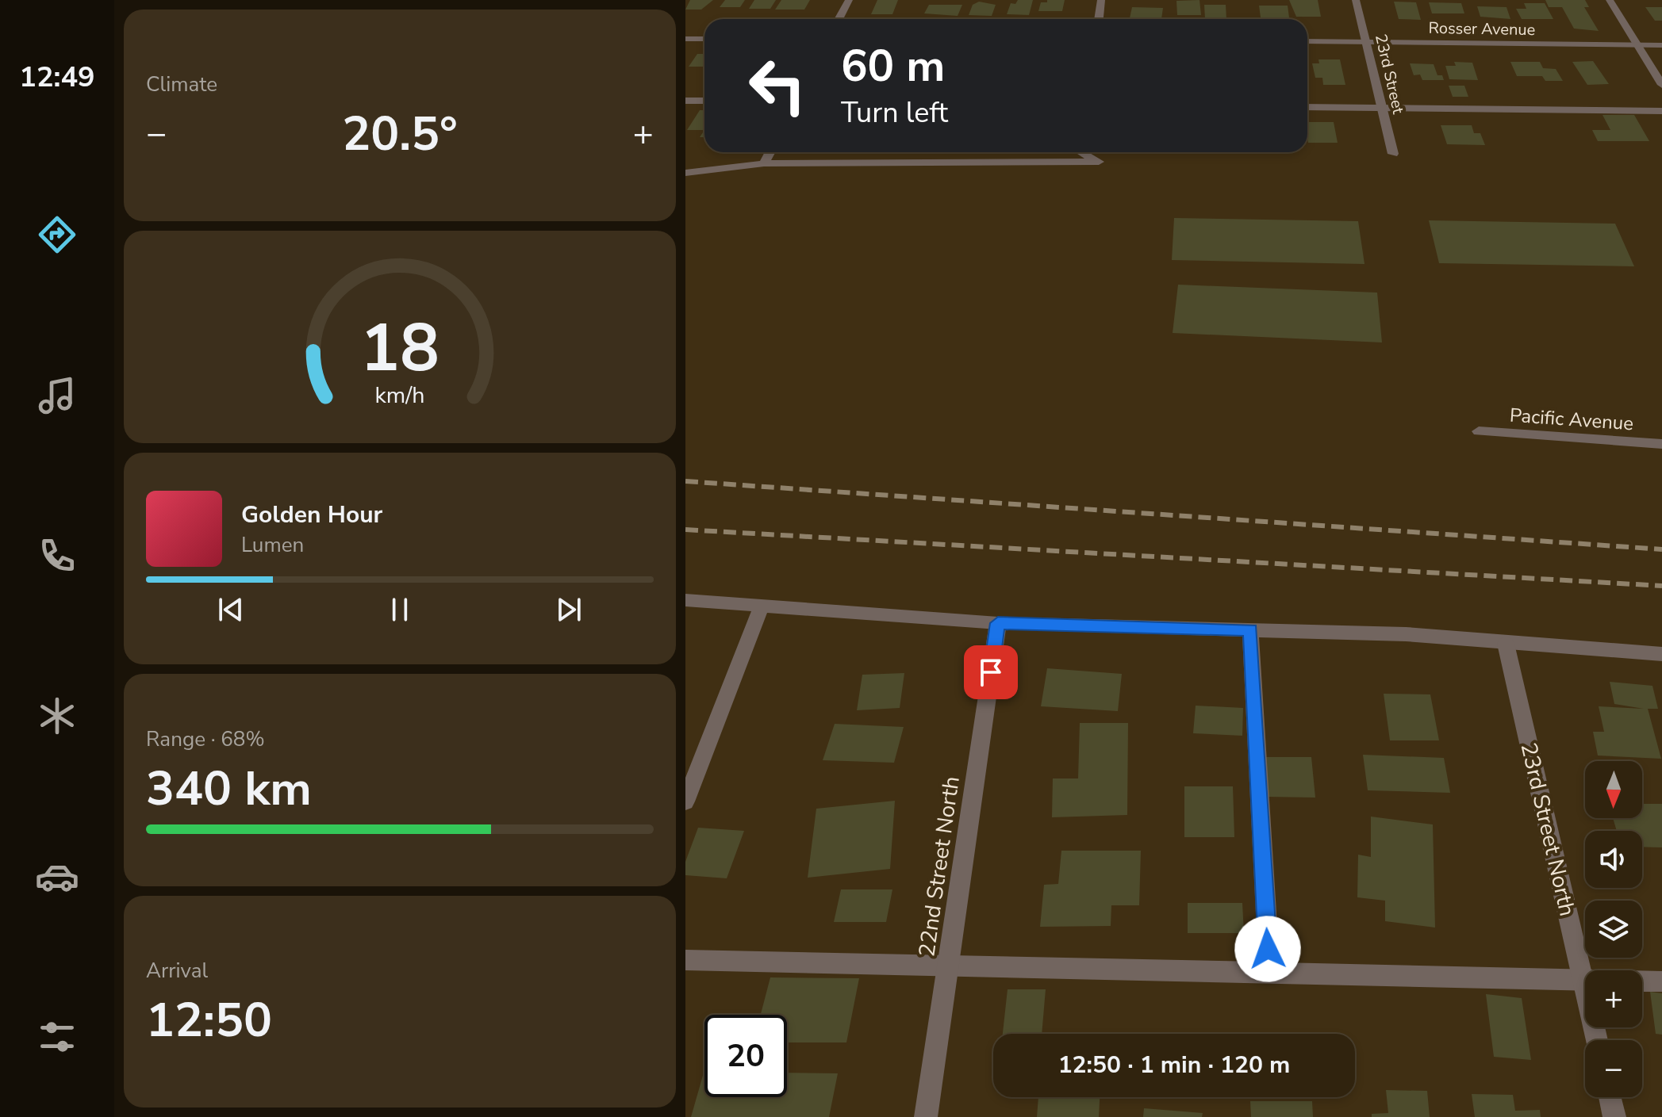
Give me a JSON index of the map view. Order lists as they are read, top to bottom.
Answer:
{
  "streets": {
    "street": [
      "Rosser Avenue",
      "23rd Street",
      "Pacific Avenue",
      "23rd Street North",
      "22nd Street North"
    ]
  },
  "crossings": [
    ["Rosser Avenue", "23rd Street"]
  ],
  "north": "bottom",
  "page": {
    "tabs": "12:49",
    "tile": [
      "Climate",
      ["Range · 68%", "340 km"],
      ["Arrival", "12:50"]
    ],
    "turn": ["60 m", "Turn left"],
    "heat": ["−", "20.5°", "+"],
    "song": ["Golden Hour", "Lumen"],
    "map_buttons": ["+", "−"],
    "limit": "20",
    "trip": "12:50 · 1 min · 120 m",
    "gauge": ["18", "km/h"]
  }
}
